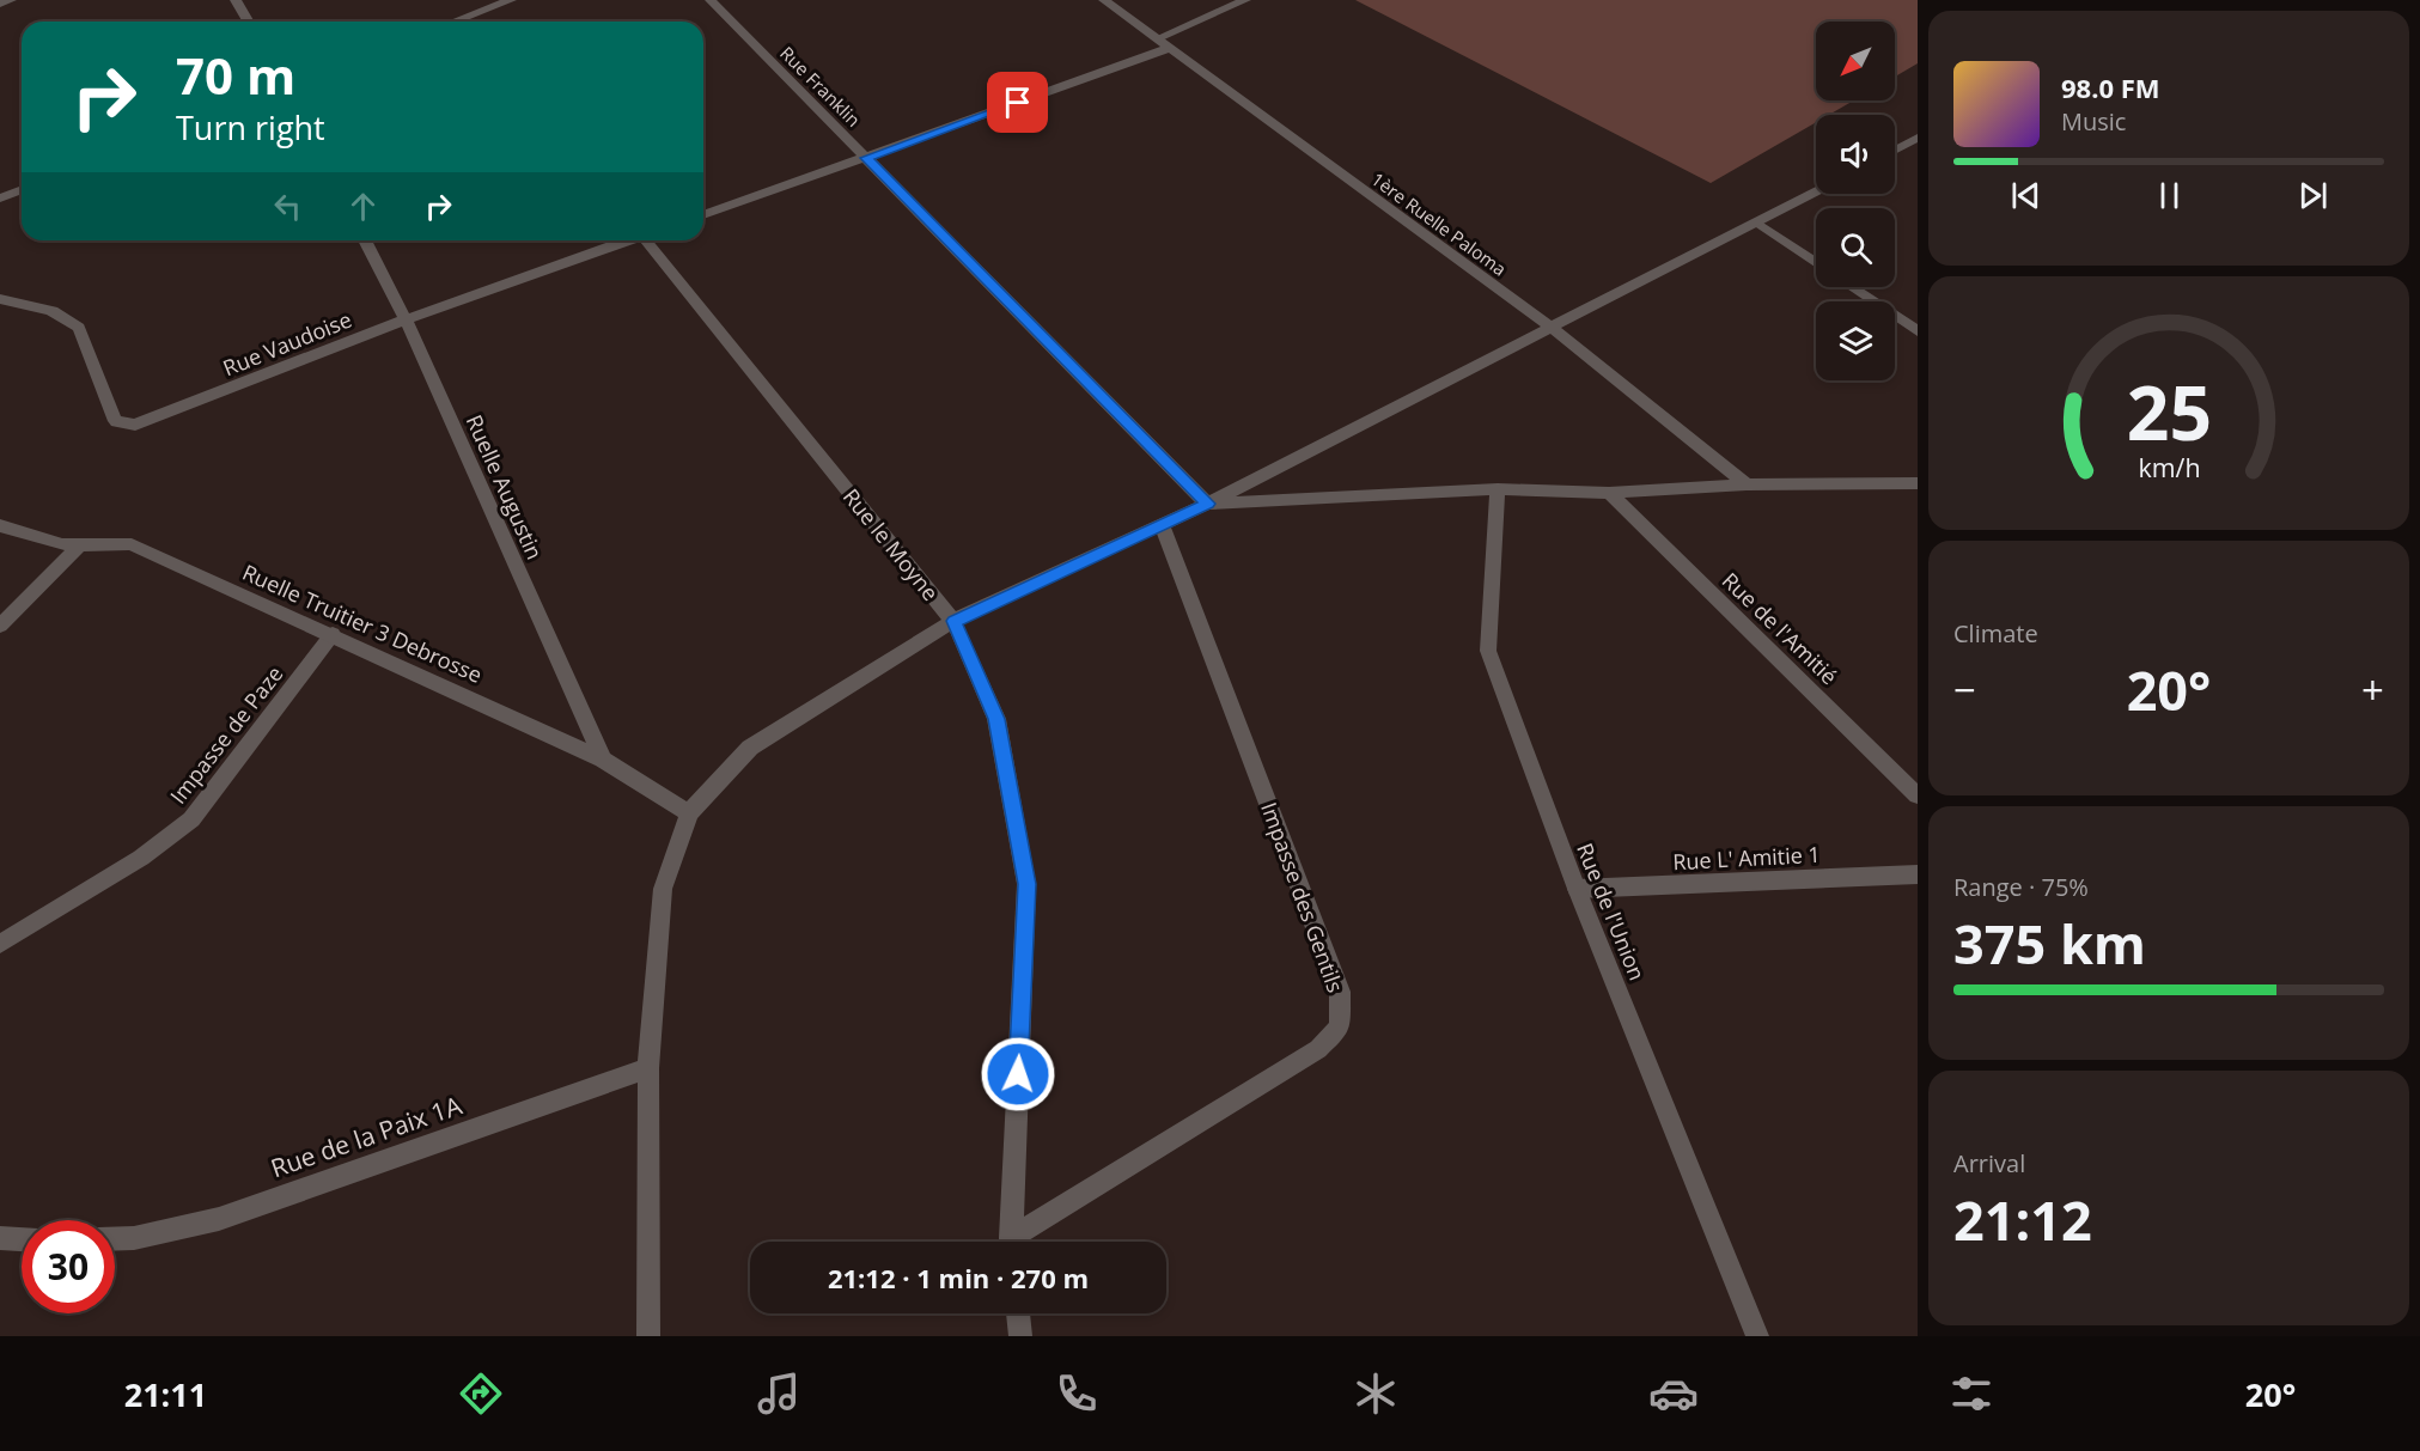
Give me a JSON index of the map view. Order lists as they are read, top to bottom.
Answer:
{
  "streets": {
    "street": [
      "Rue Franklin",
      "1ère Ruelle Paloma",
      "Rue Vaudoise",
      "Ruelle Augustin",
      "Rue le Moyne",
      "Ruelle Truitier 3 Debrosse",
      "Rue de l'Amitié",
      "Impasse de Paze",
      "Rue L' Amitie 1",
      "Impasse des Gentils",
      "Rue de l'Union",
      "Rue de la Paix 1A"
    ]
  },
  "crossings": [
    ["Rue Vaudoise", "Ruelle Augustin"],
    ["Ruelle Augustin", "Ruelle Truitier 3 Debrosse"],
    ["Ruelle Truitier 3 Debrosse", "Impasse de Paze"],
    ["Rue L' Amitie 1", "Rue de l'Union"]
  ],
  "north": "bottom left",
  "page": {
    "turn": ["70 m", "Turn right"],
    "song": ["98.0 FM", "Music"],
    "tile": [
      "Climate",
      ["Range · 75%", "375 km"],
      ["Arrival", "21:12"]
    ],
    "heat": ["−", "20°", "+"],
    "limit": "30",
    "trip": "21:12 · 1 min · 270 m",
    "tabs": ["21:11", "20°"],
    "gauge": ["25", "km/h"]
  }
}
